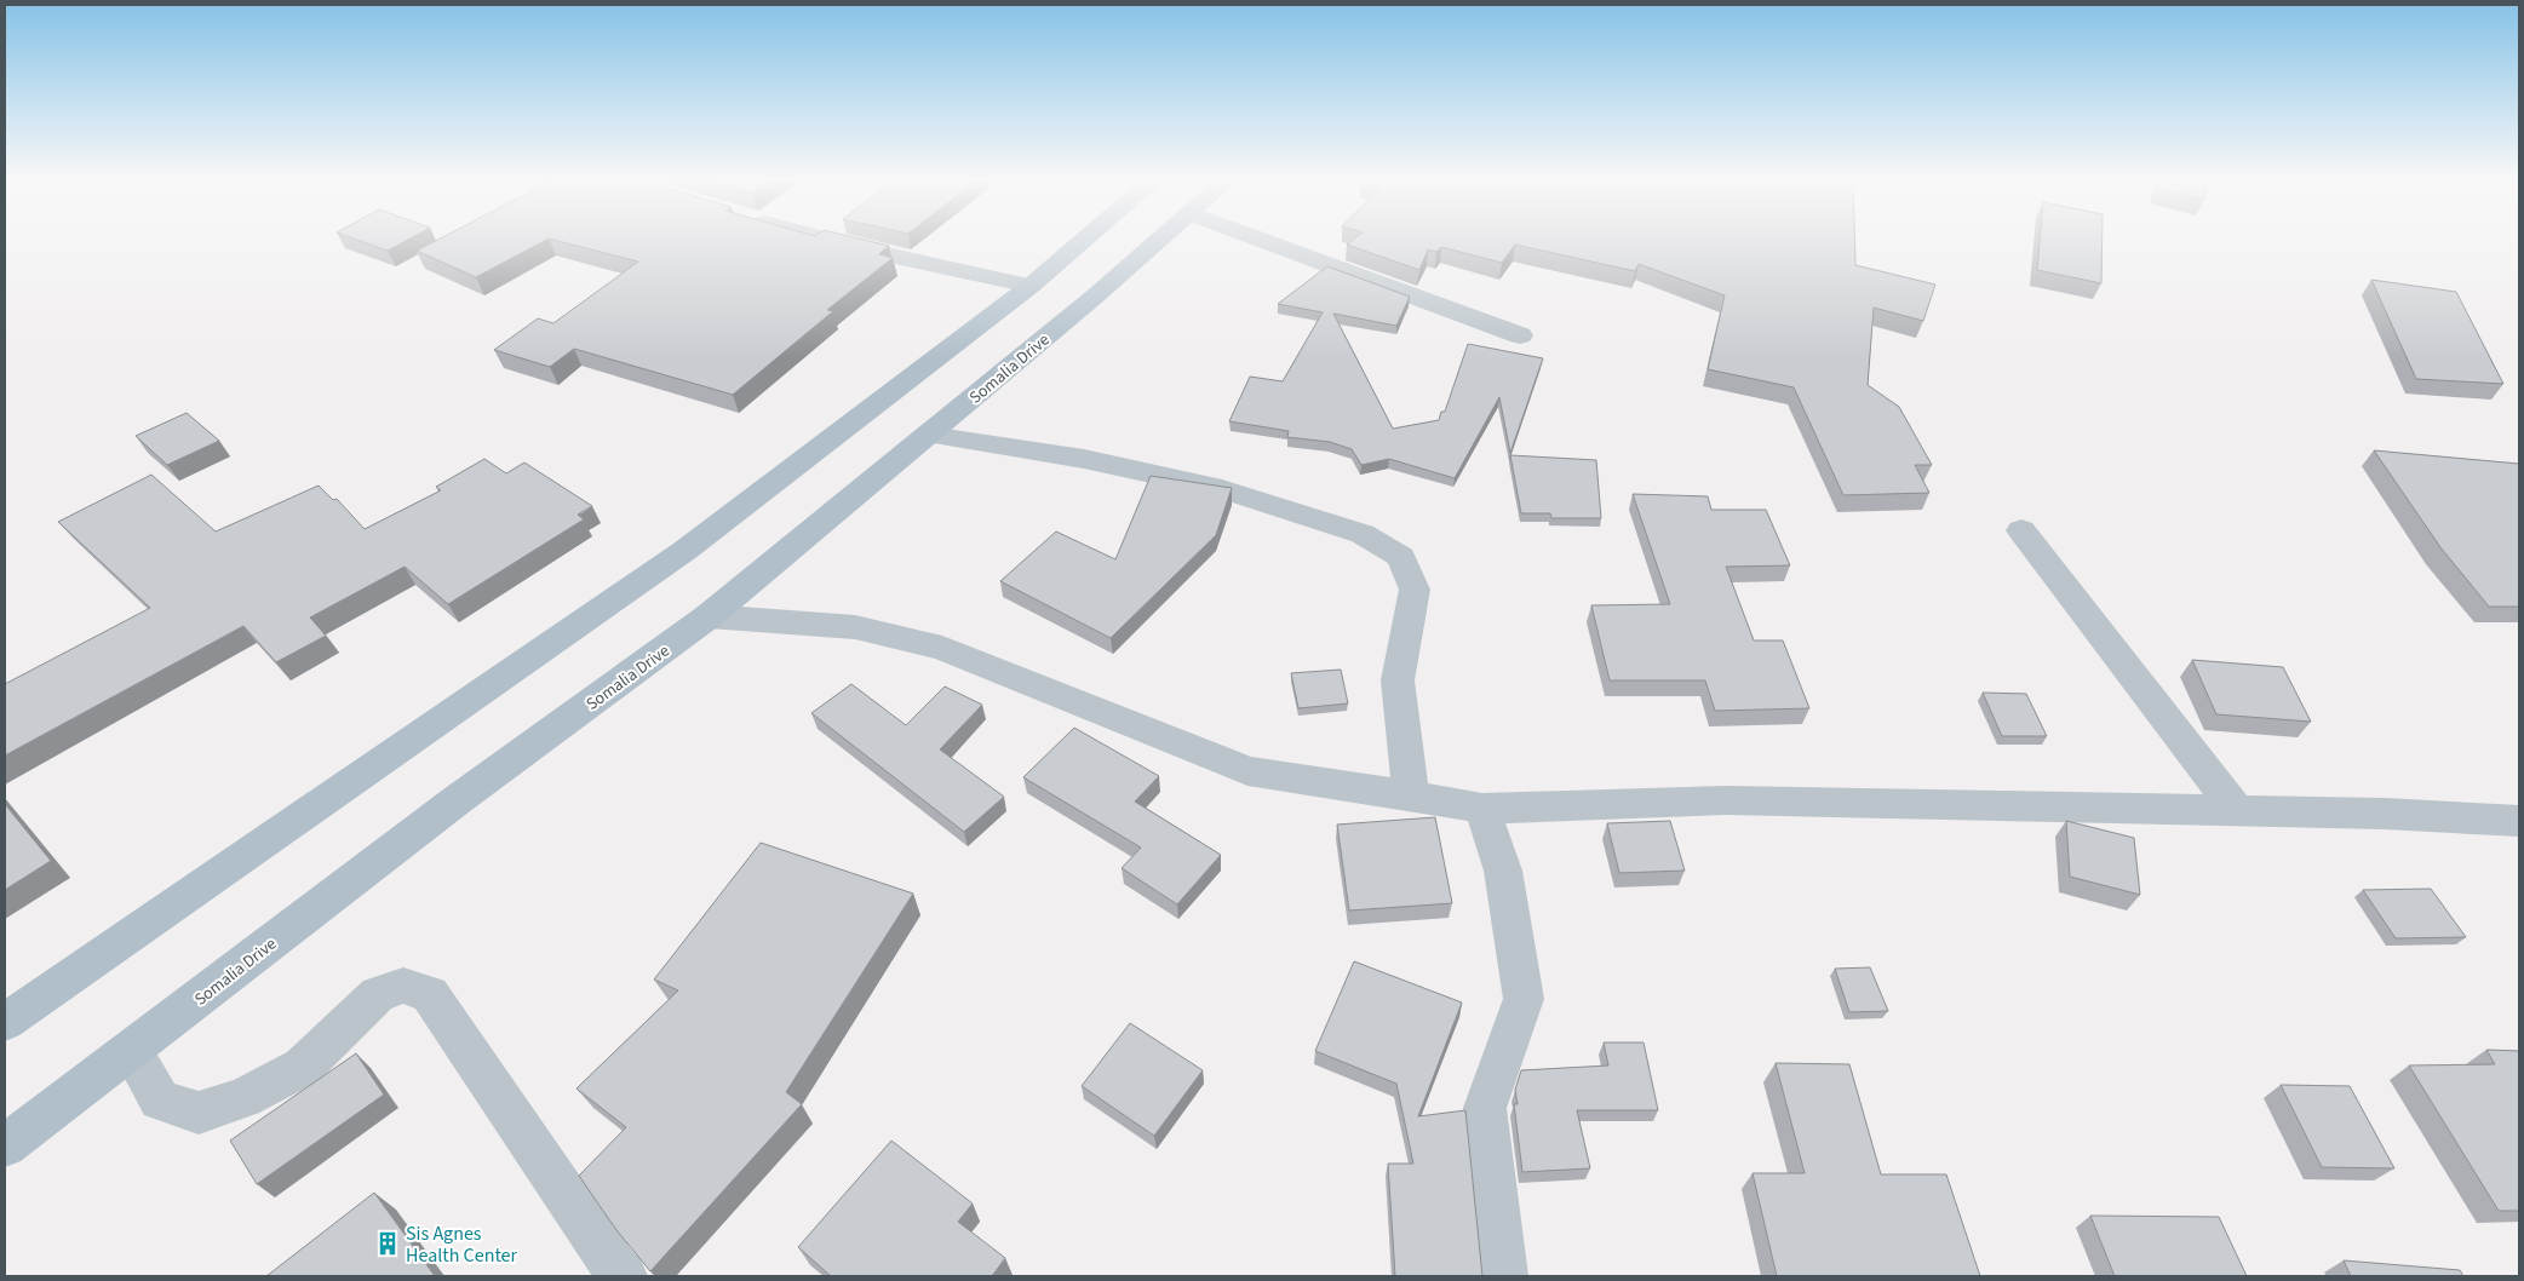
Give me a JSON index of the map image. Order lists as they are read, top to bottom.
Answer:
{
  "streets": {
    "main road": ["Somalia Drive"]
  },
  "places": {
    "building": ["Sis Agnes Health Center"]
  }
}
